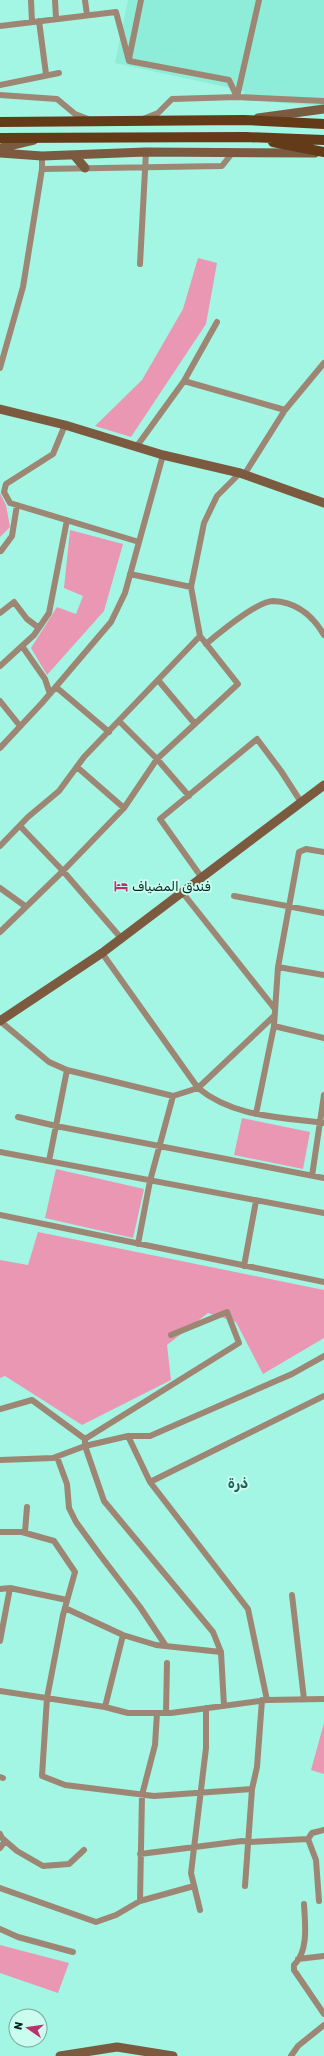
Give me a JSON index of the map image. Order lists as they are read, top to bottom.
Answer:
{
  "districts": ["ذرة"],
  "places": {
    "hotel": ["فندق المضياف"]
  },
  "north": "left"
}
